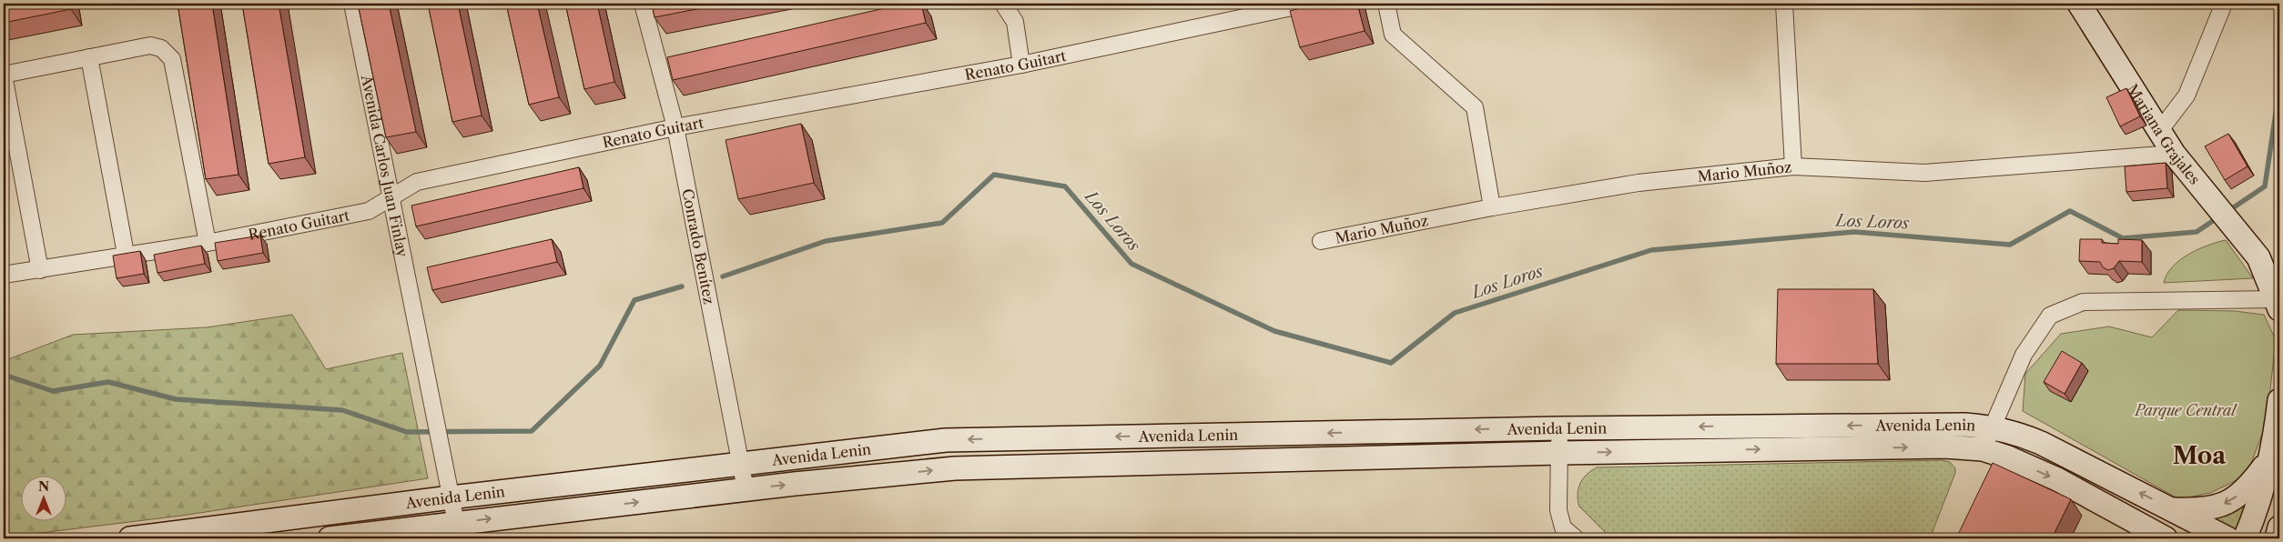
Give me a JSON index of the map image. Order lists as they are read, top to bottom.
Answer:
{
  "streets": {
    "main road": ["Mariana Grajales", "Avenida Lenin"],
    "street": [
      "Renato Guitart",
      "Avenida Carlos Juan Finlay",
      "Mario Muñoz",
      "Conrado Benítez"
    ]
  },
  "crossings": [
    ["Renato Guitart", "Avenida Carlos Juan Finlay"],
    ["Renato Guitart", "Conrado Benítez"],
    ["Mariana Grajales", "Mario Muñoz"],
    ["Avenida Carlos Juan Finlay", "Avenida Lenin"],
    ["Conrado Benítez", "Avenida Lenin"]
  ],
  "districts": ["Moa"],
  "water": ["Los Loros"],
  "parks": ["Parque Central"],
  "north": "top"
}
